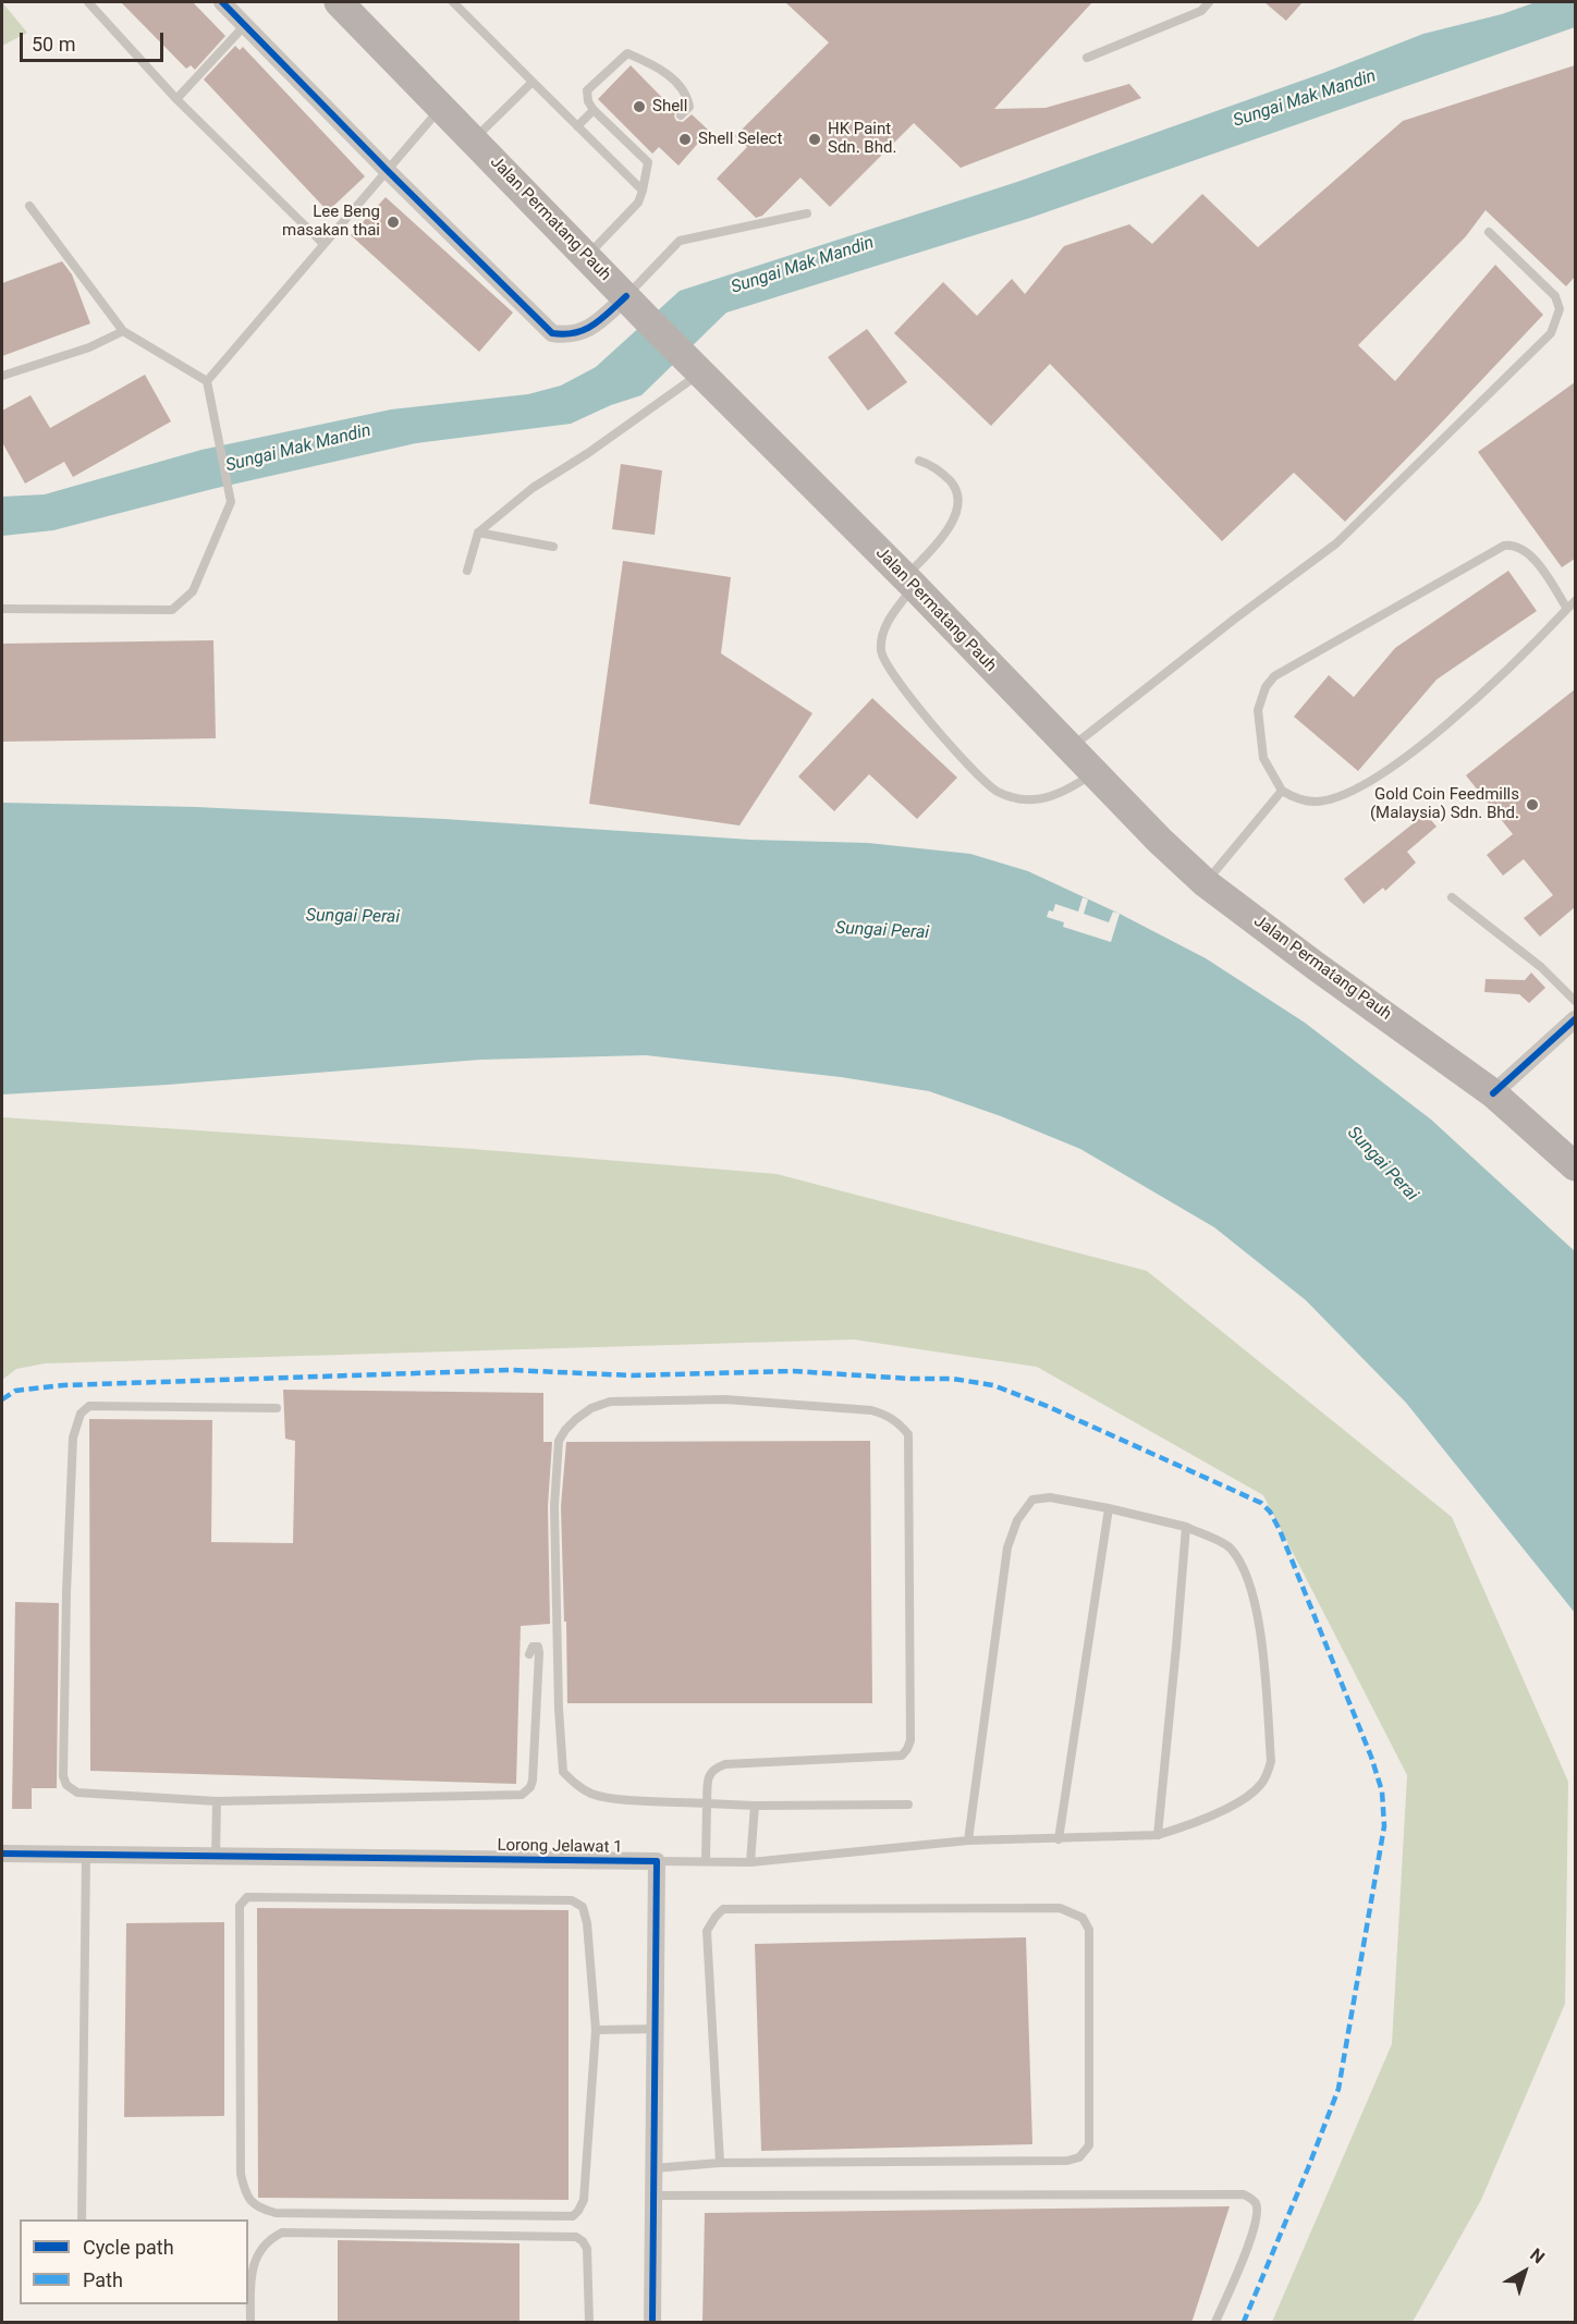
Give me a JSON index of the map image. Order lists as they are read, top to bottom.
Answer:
{
  "streets": {
    "main road": ["Jalan Permatang Pauh"],
    "street": ["Lorong Jelawat 1"]
  },
  "water": ["Sungai Mak Mandin", "Sungai Perai"],
  "places": [
    "Shell",
    "Shell Select",
    "HK Paint Sdn. Bhd.",
    "Lee Beng masakan thai",
    "Gold Coin Feedmills (Malaysia) Sdn. Bhd."
  ],
  "legend": ["Cycle path", "Path"],
  "scale_bar": "50 m",
  "north": "top right"
}
